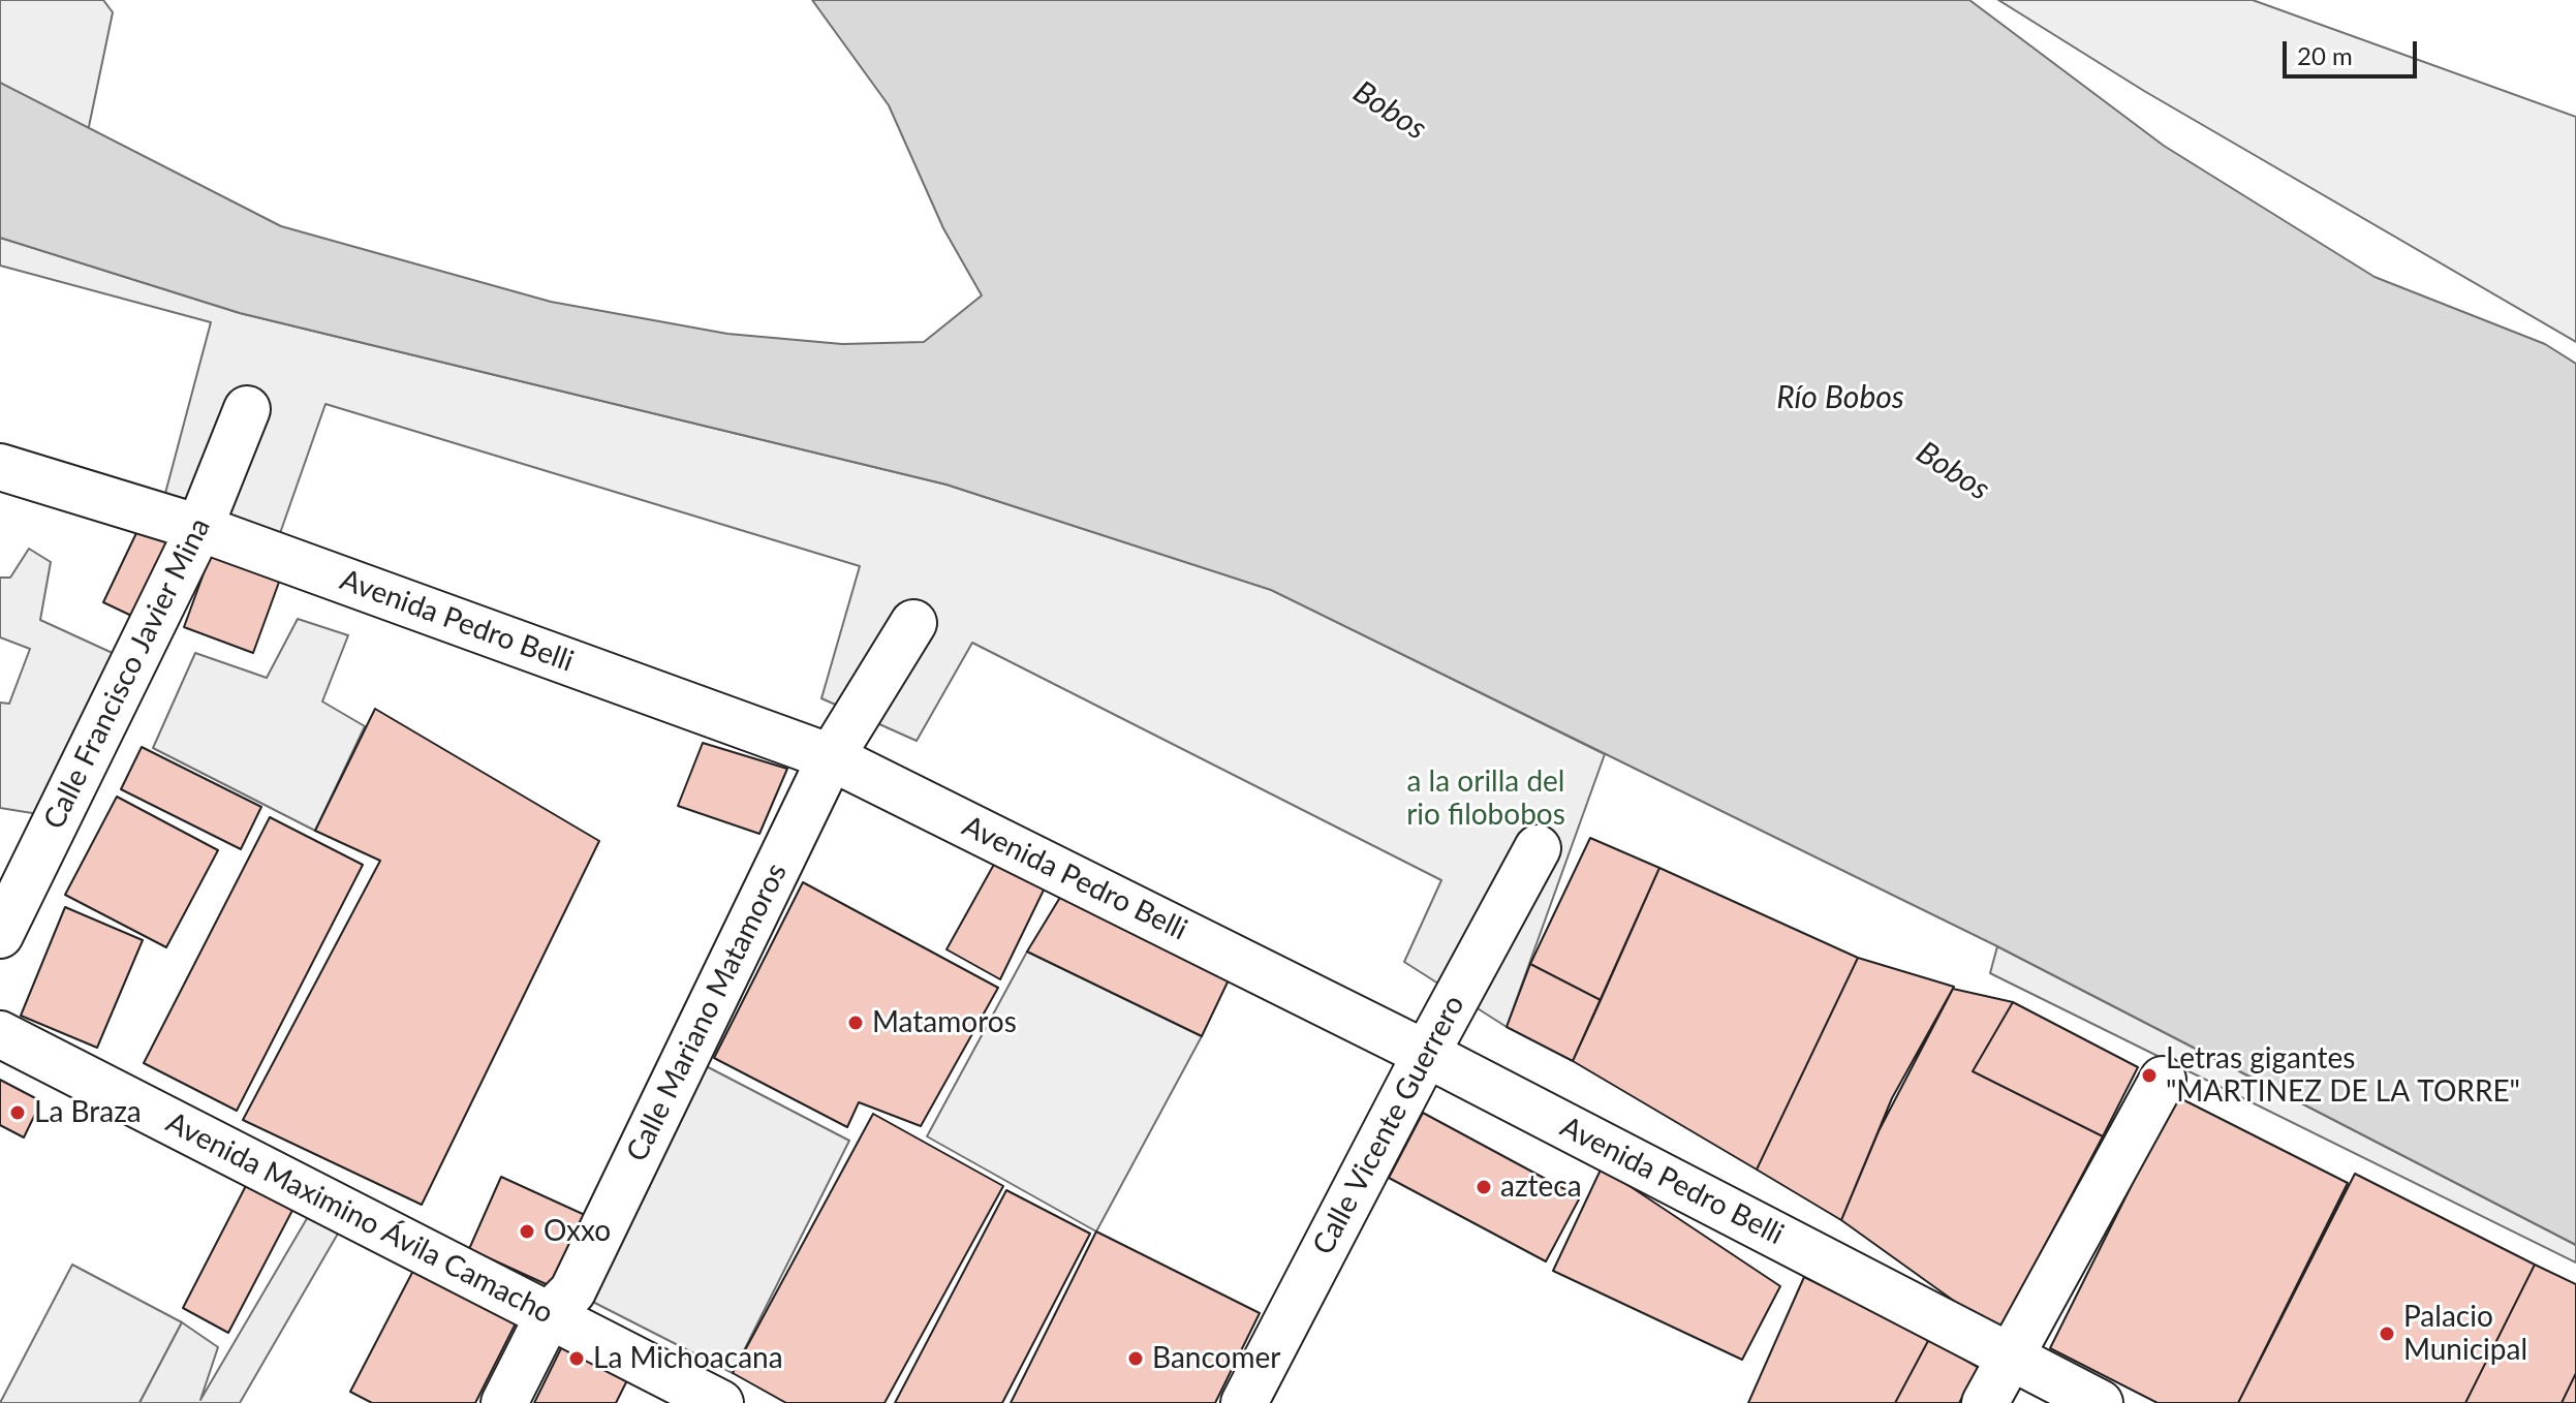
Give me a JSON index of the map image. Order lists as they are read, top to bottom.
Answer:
{
  "streets": {
    "street": [
      "Avenida Pedro Belli",
      "Calle Francisco Javier Mina",
      "Calle Mariano Matamoros",
      "Calle Vicente Guerrero",
      "Avenida Maximino Ávila Camacho"
    ]
  },
  "crossings": [
    ["Avenida Pedro Belli", "Calle Francisco Javier Mina"],
    ["Avenida Pedro Belli", "Calle Mariano Matamoros"],
    ["Avenida Pedro Belli", "Calle Vicente Guerrero"],
    ["Calle Mariano Matamoros", "Avenida Maximino Ávila Camacho"]
  ],
  "water": ["Bobos", "Río Bobos"],
  "parks": ["a la orilla del rio filobobos"],
  "places": [
    "Matamoros",
    "Letras gigantes \"MARTINEZ DE LA TORRE\"",
    "La Braza",
    "azteca",
    "Oxxo",
    "Palacio Municipal",
    "La Michoacana",
    "Bancomer"
  ],
  "scale_bar": "20 m"
}
